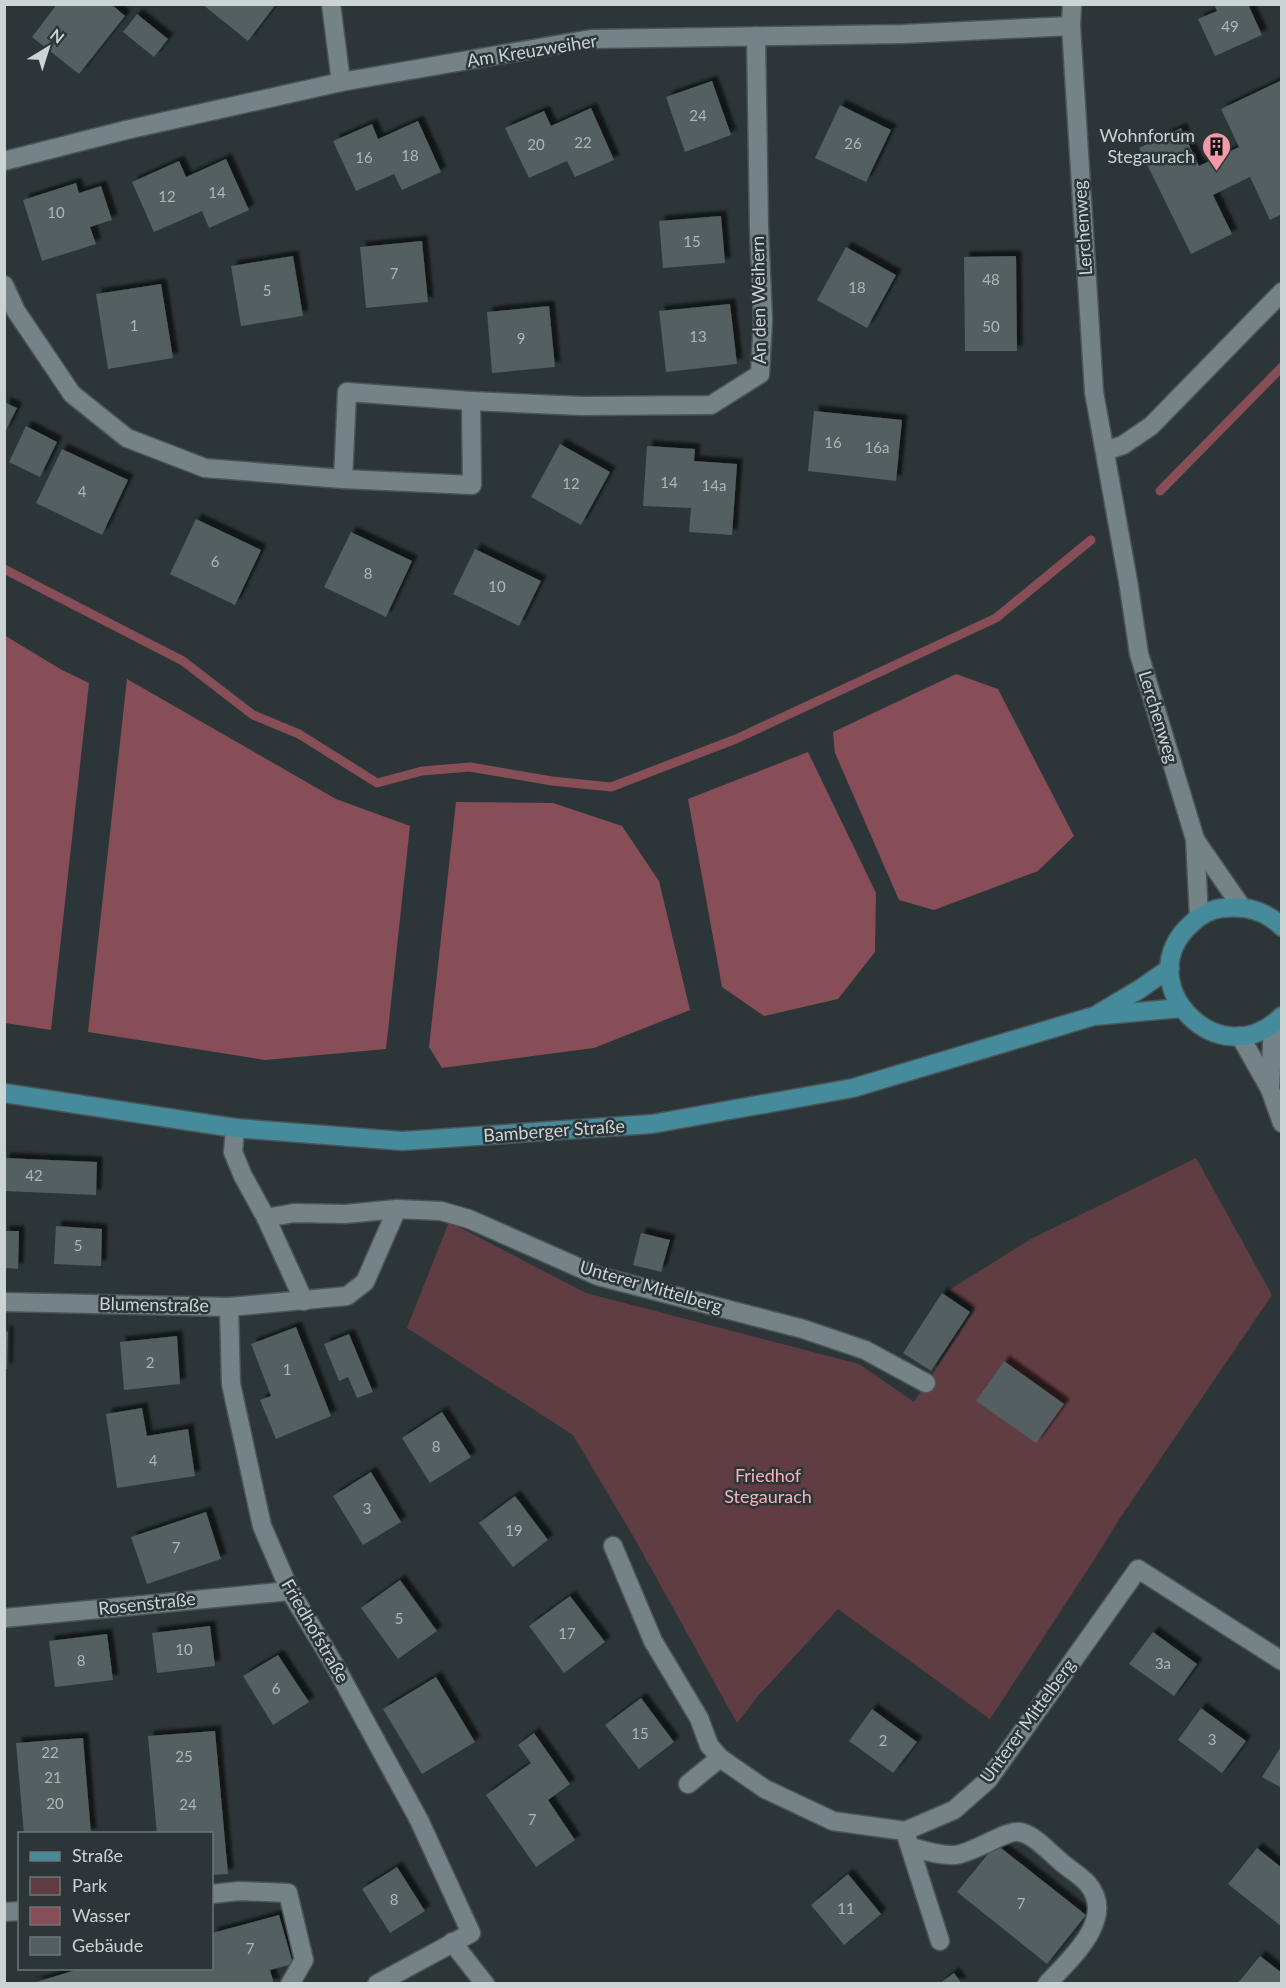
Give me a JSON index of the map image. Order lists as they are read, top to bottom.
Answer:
{
  "streets": {
    "main road": ["Bamberger Straße"],
    "street": [
      "Am Kreuzweiher",
      "Lerchenweg",
      "An den Weihern",
      "Unterer Mittelberg",
      "Blumenstraße",
      "Rosenstraße",
      "Friedhofstraße"
    ]
  },
  "crossings": [
    ["Am Kreuzweiher", "Lerchenweg"],
    ["Am Kreuzweiher", "An den Weihern"],
    ["Unterer Mittelberg", "Blumenstraße"],
    ["Blumenstraße", "Friedhofstraße"],
    ["Rosenstraße", "Friedhofstraße"]
  ],
  "parks": ["Friedhof Stegaurach"],
  "places": {
    "building": ["Wohnforum Stegaurach"]
  },
  "house_numbers": [
    "49",
    "24",
    "22",
    "26",
    "20",
    "18",
    "16",
    "14",
    "12",
    "10",
    "15",
    "7",
    "48",
    "18",
    "5",
    "1",
    "50",
    "13",
    "9",
    "16",
    "16a",
    "14",
    "12",
    "14a",
    "4",
    "6",
    "8",
    "10",
    "42",
    "5",
    "2",
    "1",
    "8",
    "4",
    "3",
    "19",
    "7",
    "5",
    "17",
    "10",
    "8",
    "3a",
    "6",
    "15",
    "3",
    "2",
    "22",
    "25",
    "21",
    "20",
    "24",
    "7",
    "8",
    "7",
    "11",
    "7"
  ],
  "legend": [
    "Straße",
    "Park",
    "Wasser",
    "Gebäude"
  ],
  "north": "top right"
}
